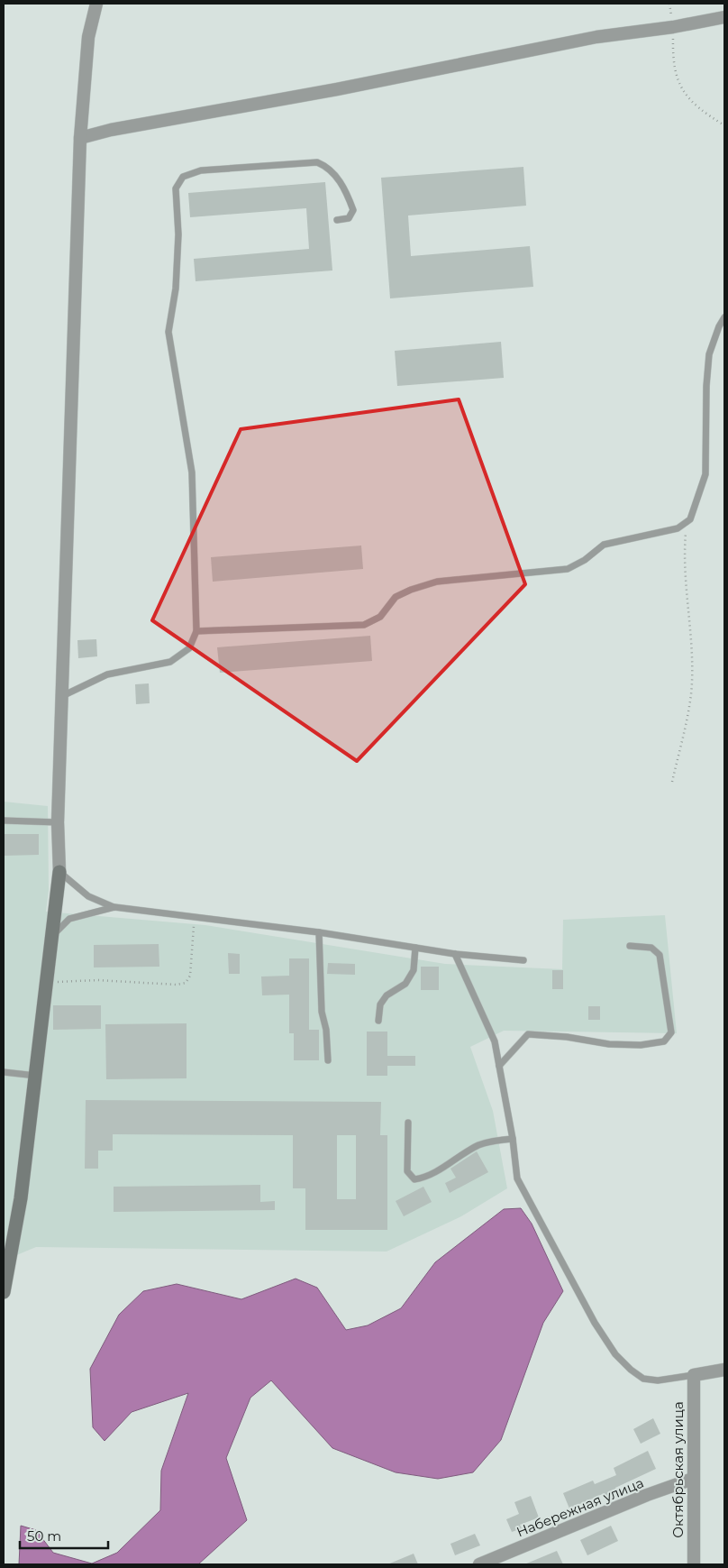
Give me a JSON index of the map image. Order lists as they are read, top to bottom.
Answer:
{
  "streets": {
    "street": ["Октябрьская улица", "Набережная улица"]
  },
  "crossings": [
    ["Октябрьская улица", "Набережная улица"]
  ],
  "scale_bar": "50 m"
}
